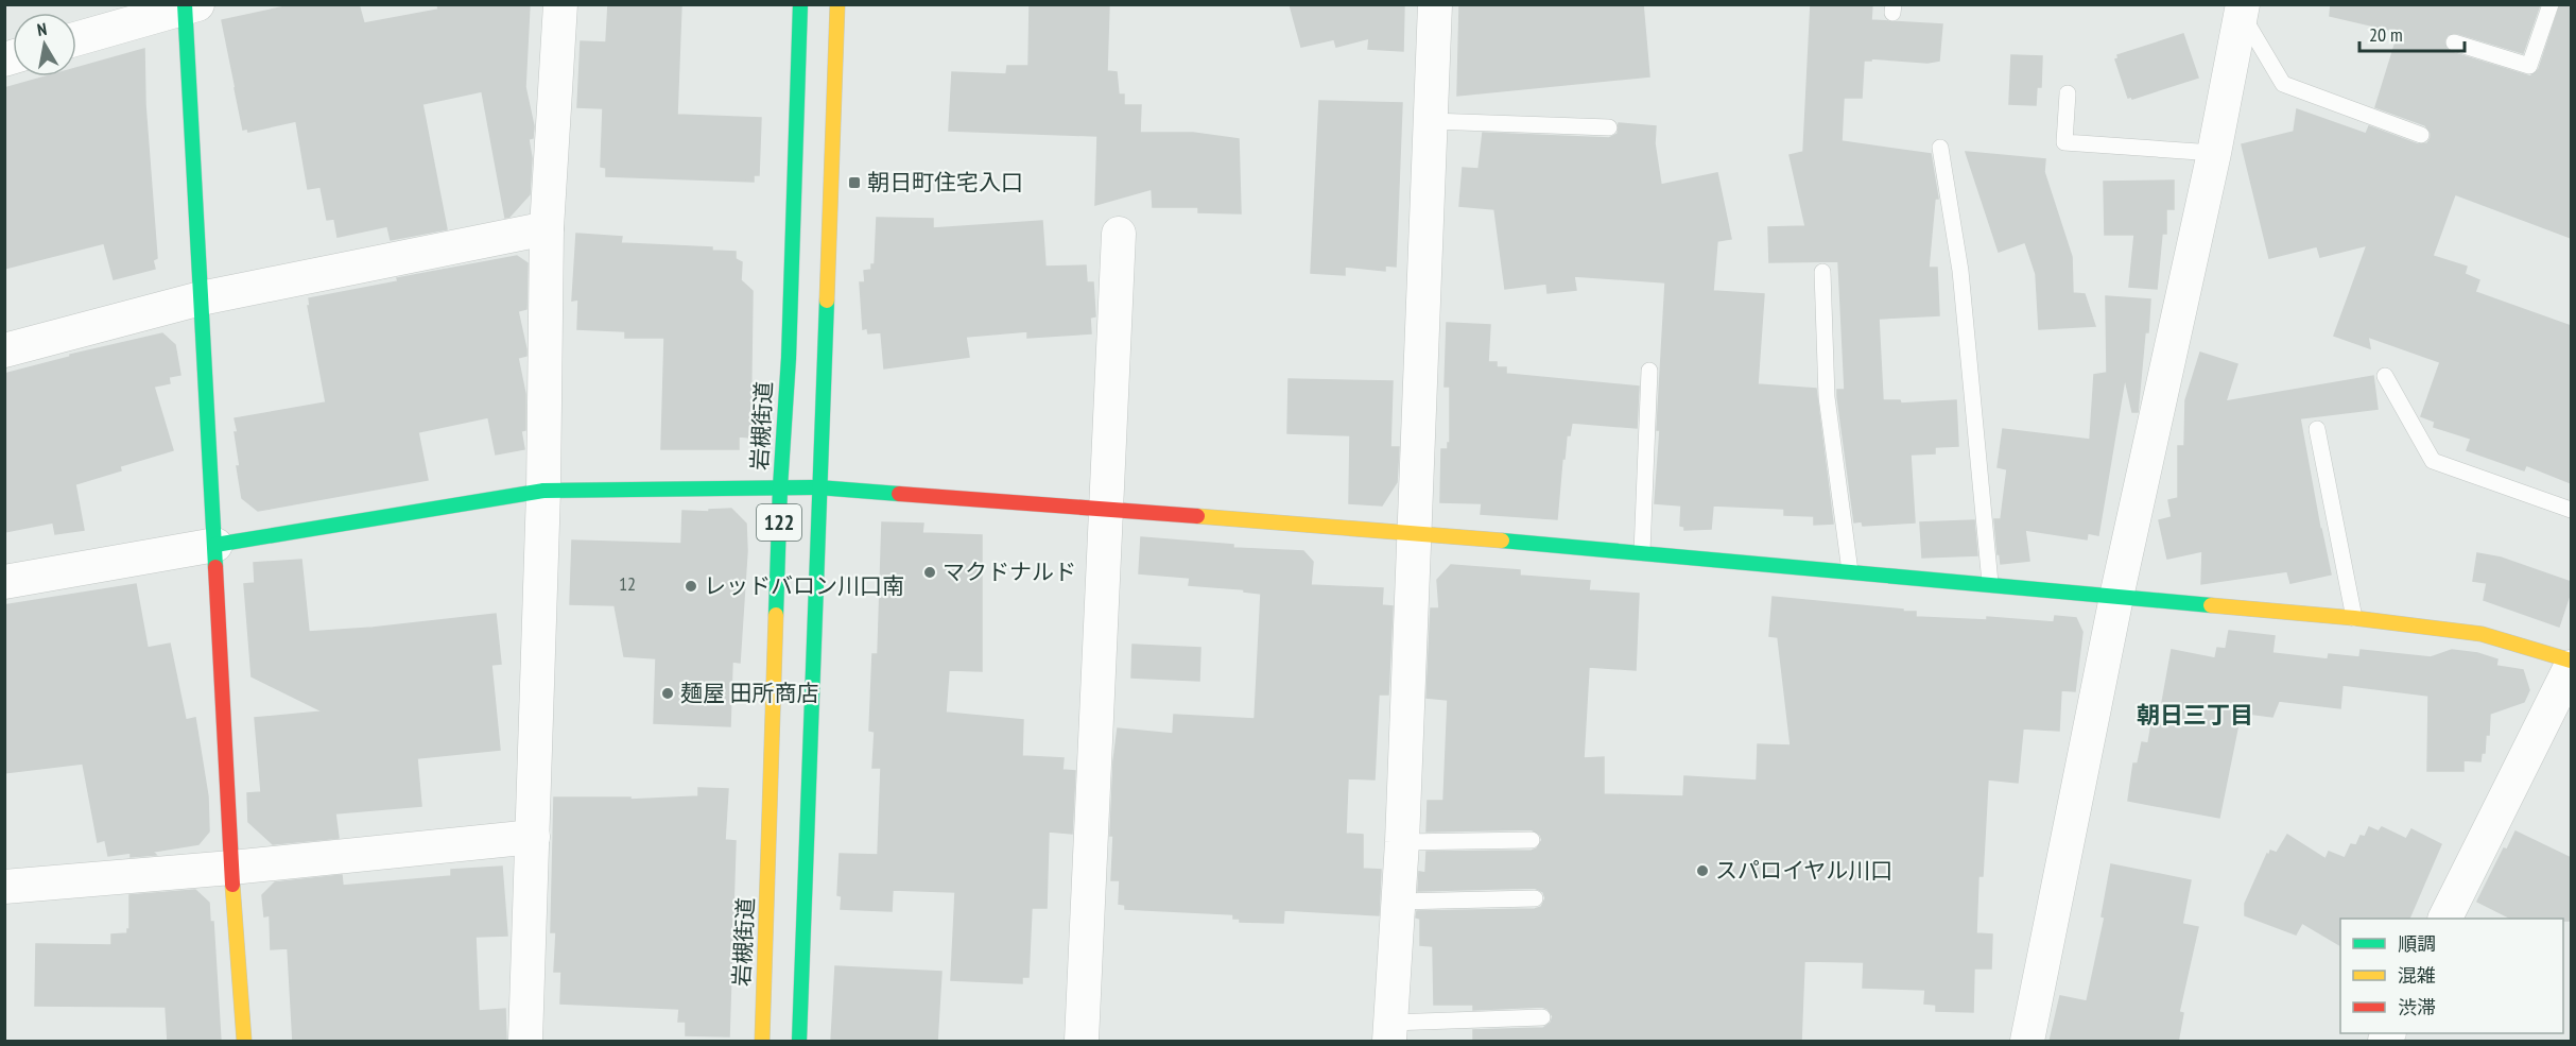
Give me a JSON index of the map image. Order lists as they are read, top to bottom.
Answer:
{
  "streets": {
    "main road": ["岩槻街道", "122"]
  },
  "districts": ["朝日三丁目"],
  "places": {
    "transit": ["朝日町住宅入口"],
    "other": [
      "マクドナルド",
      "レッドバロン川口南",
      "麺屋 田所商店",
      "スパロイヤル川口"
    ]
  },
  "house_numbers": ["12"],
  "legend": ["順調", "混雑", "渋滞"],
  "scale_bar": "20 m",
  "north": "top"
}
